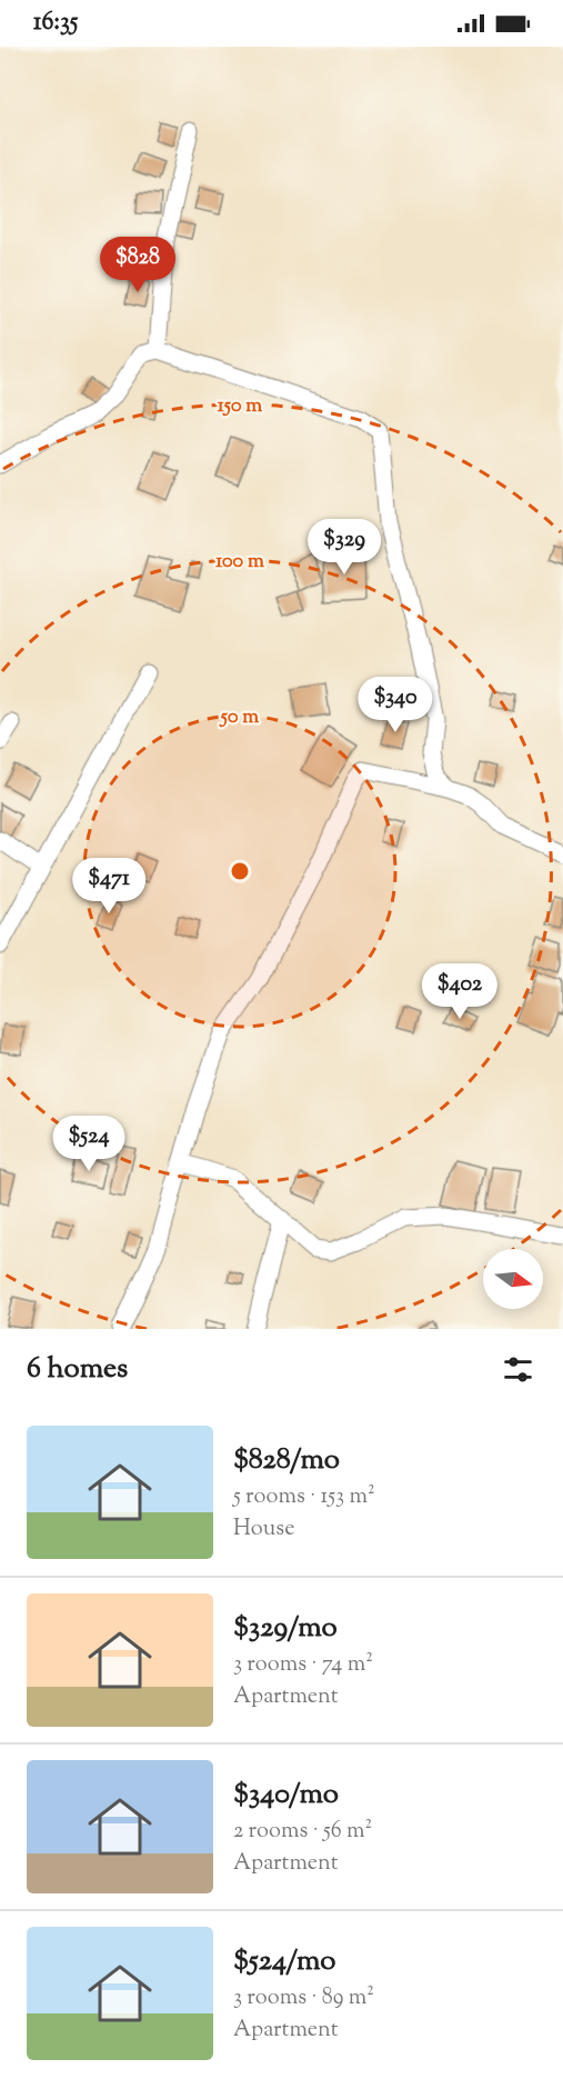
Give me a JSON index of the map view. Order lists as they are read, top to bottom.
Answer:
{
  "north": "right",
  "page": {
    "status": "16:35",
    "price": [
      "$828",
      "$329",
      "$340",
      "$471",
      "$402",
      "$524"
    ],
    "heading": "6 homes",
    "list": [
      {
        "name": "$828/mo",
        "note": "5 rooms · 153 m² · House"
      },
      {
        "name": "$329/mo",
        "note": "3 rooms · 74 m² · Apartment"
      },
      {
        "name": "$340/mo",
        "note": "2 rooms · 56 m² · Apartment"
      },
      {
        "name": "$524/mo",
        "note": "3 rooms · 89 m² · Apartment"
      }
    ]
  },
  "rings": ["150 m", "100 m", "50 m"]
}
